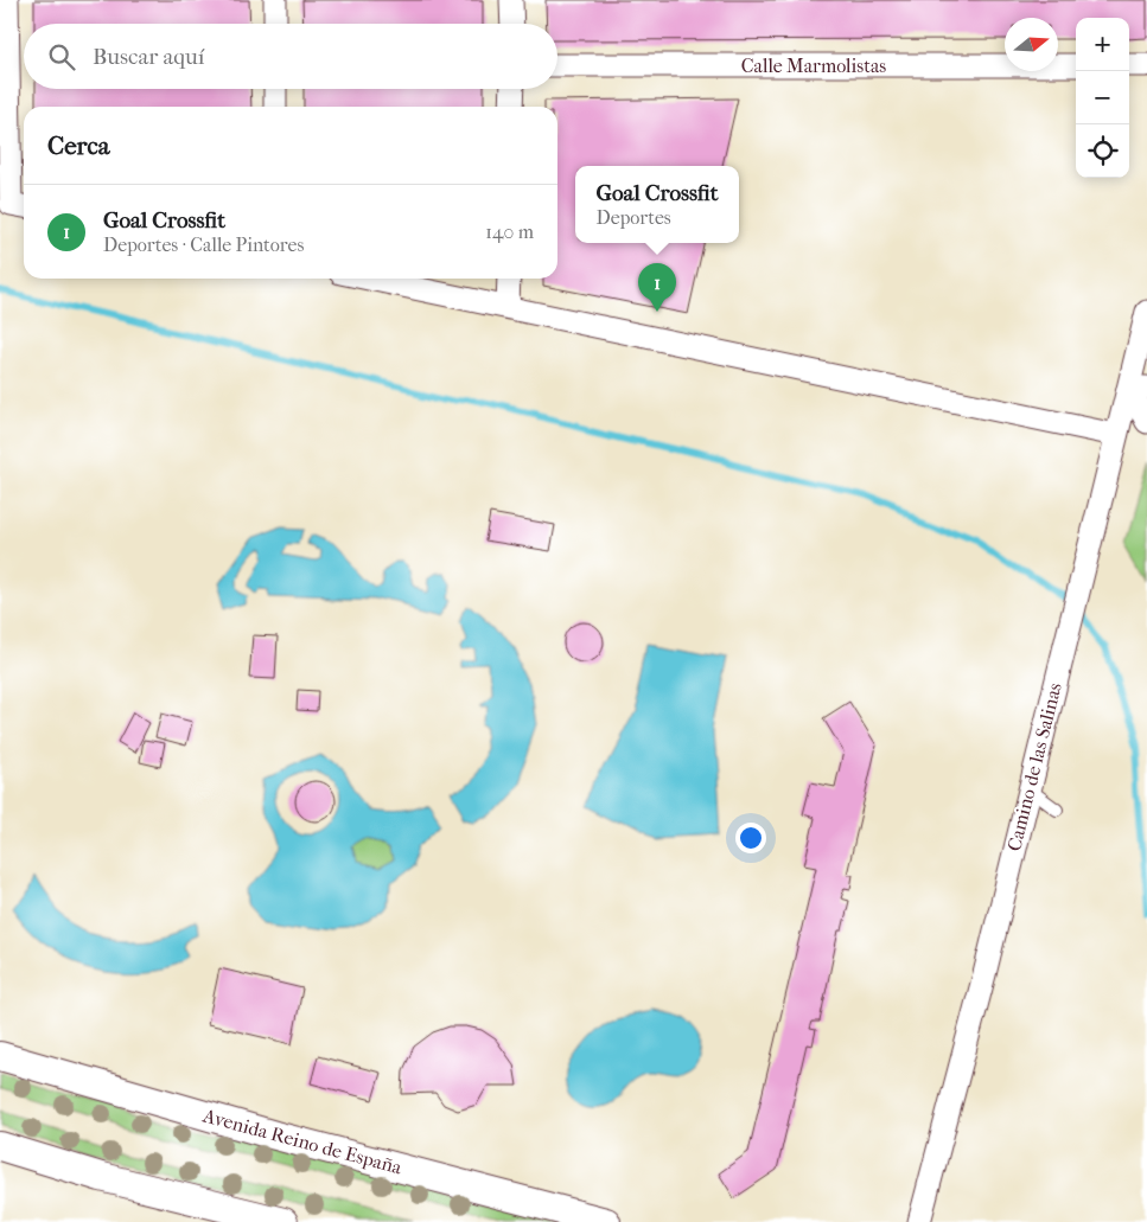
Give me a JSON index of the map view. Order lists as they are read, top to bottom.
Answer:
{
  "streets": {
    "street": ["Calle Marmolistas", "Camino de las Salinas", "Avenida Reino de España"]
  },
  "north": "right",
  "page": {
    "map_buttons": ["+", "−"],
    "search": "Buscar aquí",
    "heading": "Cerca",
    "popup": ["Goal Crossfit", "Deportes"],
    "list": [
      {
        "mark": "1",
        "name": "Goal Crossfit",
        "note": "Deportes · Calle Pintores",
        "value": "140 m"
      }
    ],
    "pins": "1"
  }
}
